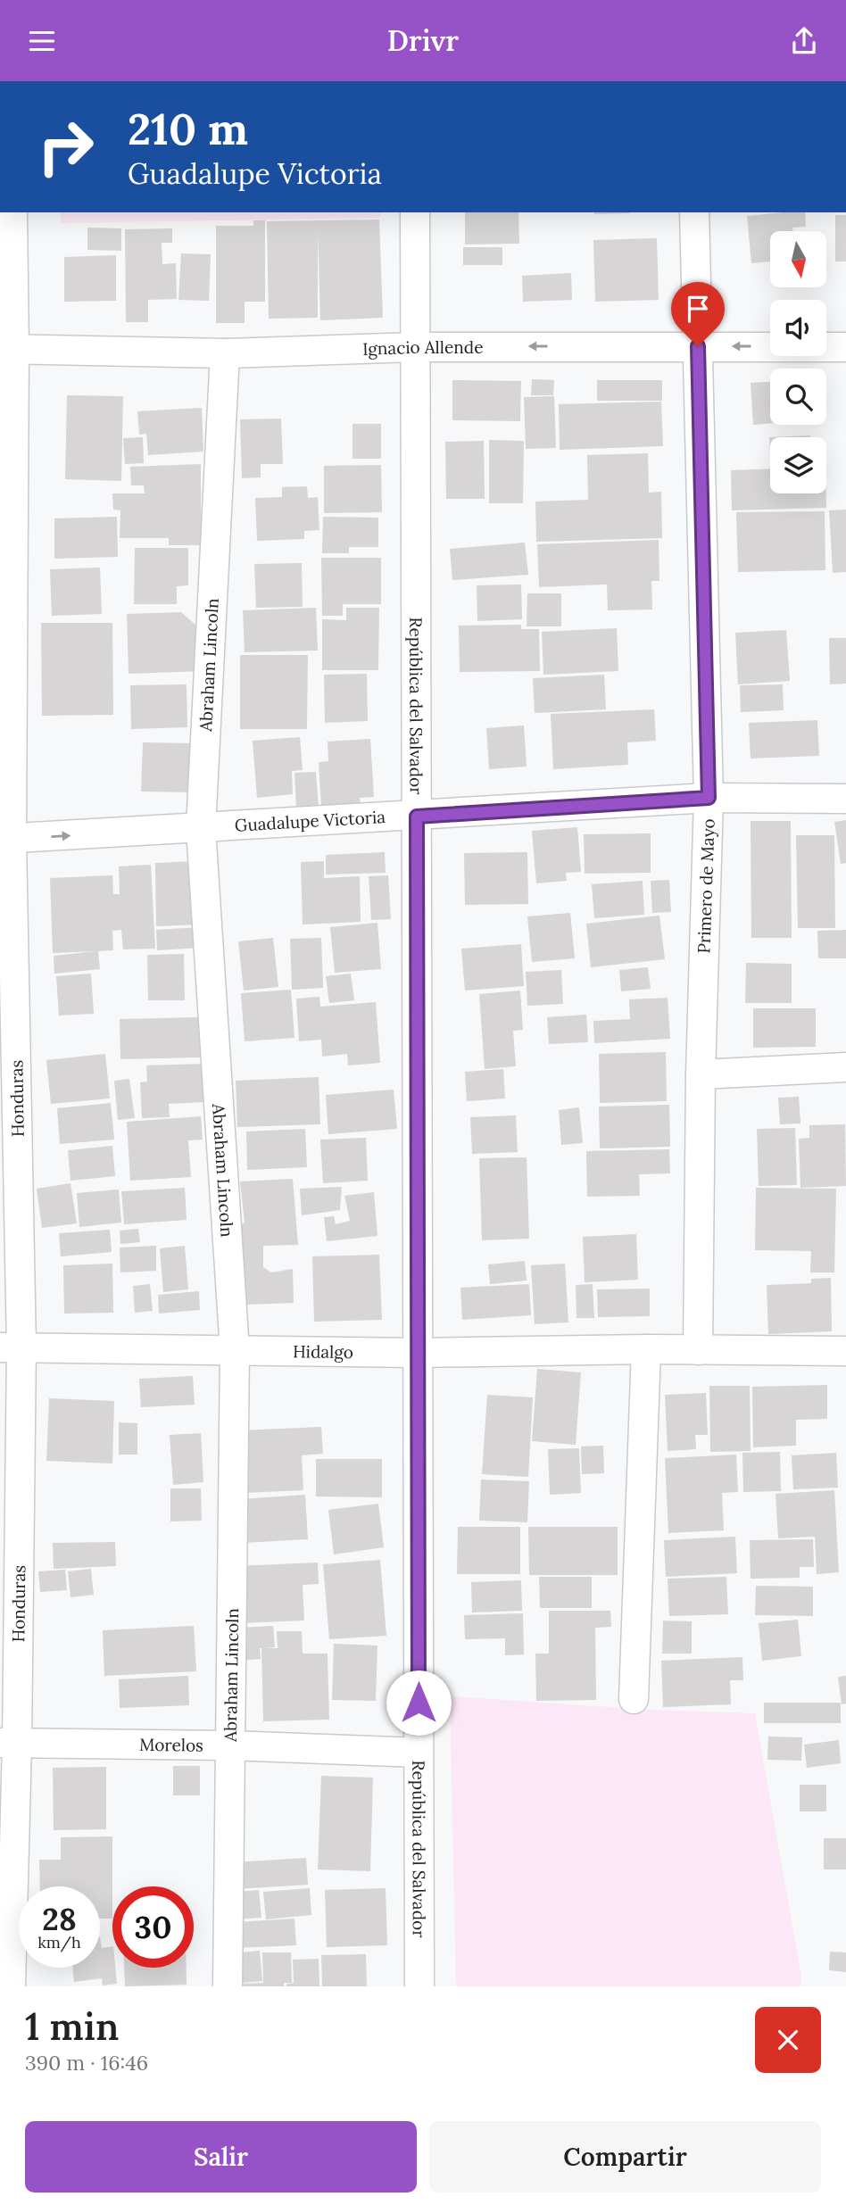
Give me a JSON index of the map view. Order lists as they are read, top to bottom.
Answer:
{
  "streets": {
    "street": [
      "Ignacio Allende",
      "Abraham Lincoln",
      "República del Salvador",
      "Guadalupe Victoria",
      "Primero de Mayo",
      "Honduras",
      "Hidalgo",
      "Morelos"
    ]
  },
  "crossings": [
    ["Ignacio Allende", "Abraham Lincoln"],
    ["Ignacio Allende", "República del Salvador"],
    ["Ignacio Allende", "Primero de Mayo"],
    ["Ignacio Allende", "Honduras"],
    ["Abraham Lincoln", "Guadalupe Victoria"],
    ["Abraham Lincoln", "Hidalgo"],
    ["Abraham Lincoln", "Morelos"],
    ["República del Salvador", "Guadalupe Victoria"],
    ["República del Salvador", "Hidalgo"],
    ["República del Salvador", "Morelos"],
    ["Guadalupe Victoria", "Primero de Mayo"],
    ["Guadalupe Victoria", "Honduras"],
    ["Primero de Mayo", "Hidalgo"],
    ["Honduras", "Hidalgo"],
    ["Honduras", "Morelos"]
  ],
  "one_way": ["Ignacio Allende"],
  "north": "bottom",
  "page": {
    "header": "Drivr",
    "turn": ["210 m", "Guadalupe Victoria"],
    "speed": "28 km/h",
    "limit": "30",
    "heading": ["1 min", "390 m · 16:46"],
    "buttons": ["Salir", "Compartir"]
  }
}
